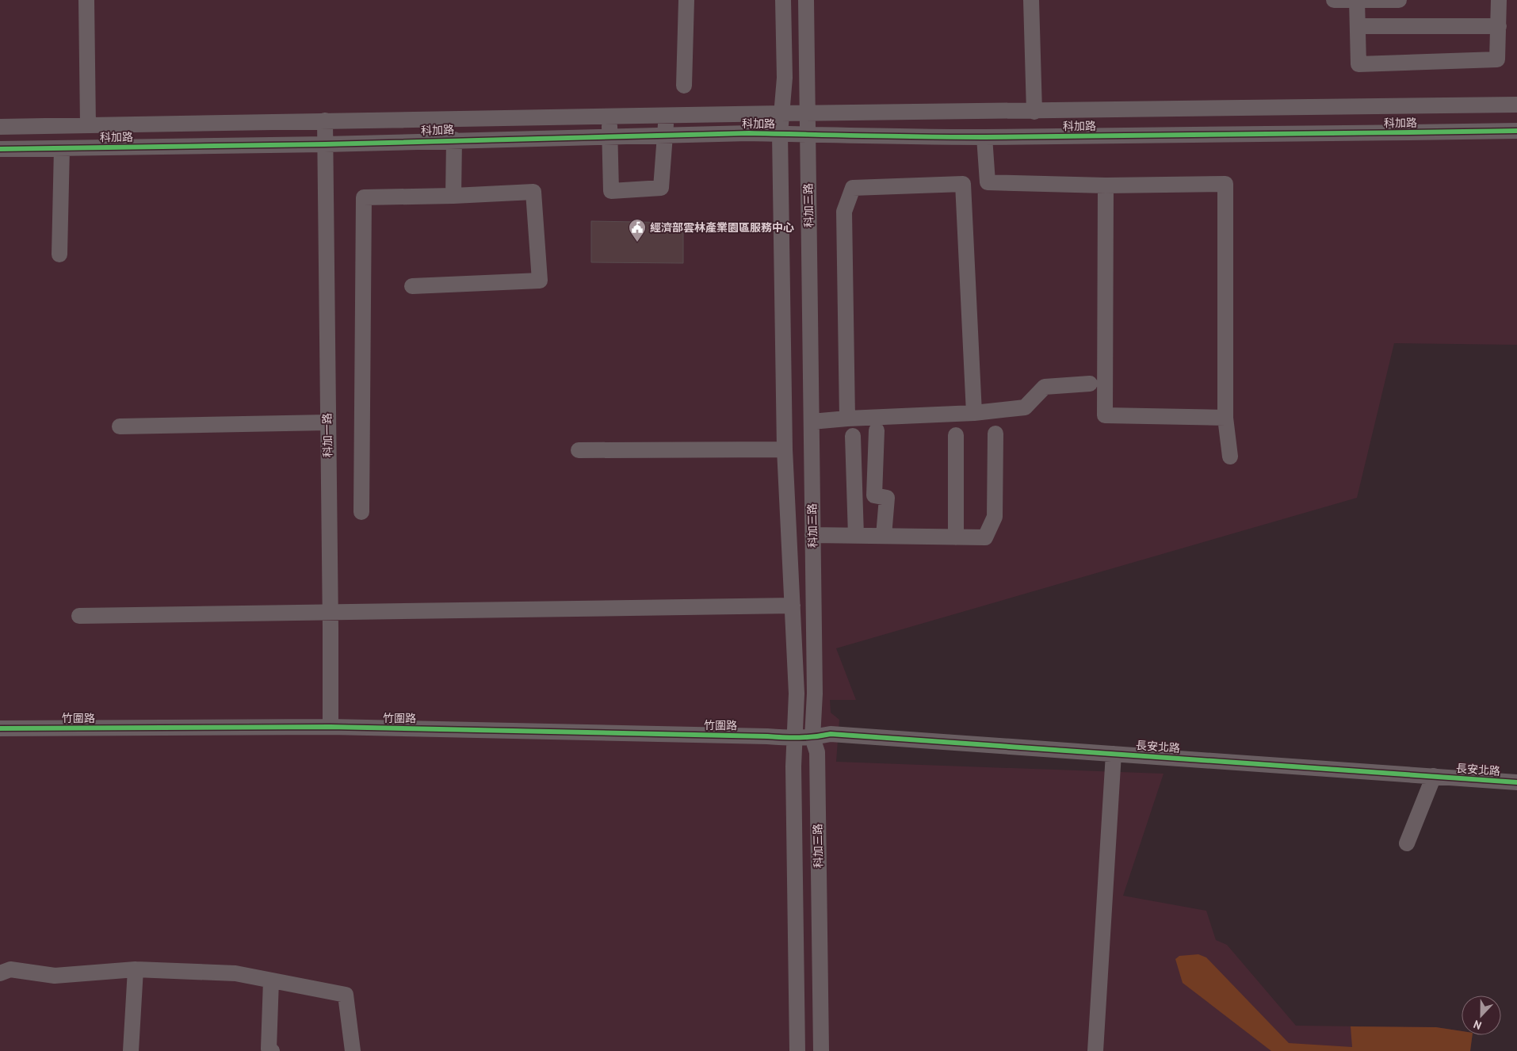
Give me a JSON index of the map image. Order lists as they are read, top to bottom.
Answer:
{
  "streets": {
    "street": [
      "科加路",
      "科加三路",
      "科加一路",
      "竹圍路",
      "長安北路"
    ]
  },
  "crossings": [
    ["科加路", "科加三路"],
    ["科加路", "科加一路"],
    ["科加三路", "竹圍路"],
    ["科加三路", "長安北路"],
    ["科加一路", "竹圍路"],
    ["竹圍路", "長安北路"]
  ],
  "places": {
    "public building": ["經濟部雲林產業園區服務中心"]
  },
  "north": "bottom"
}
